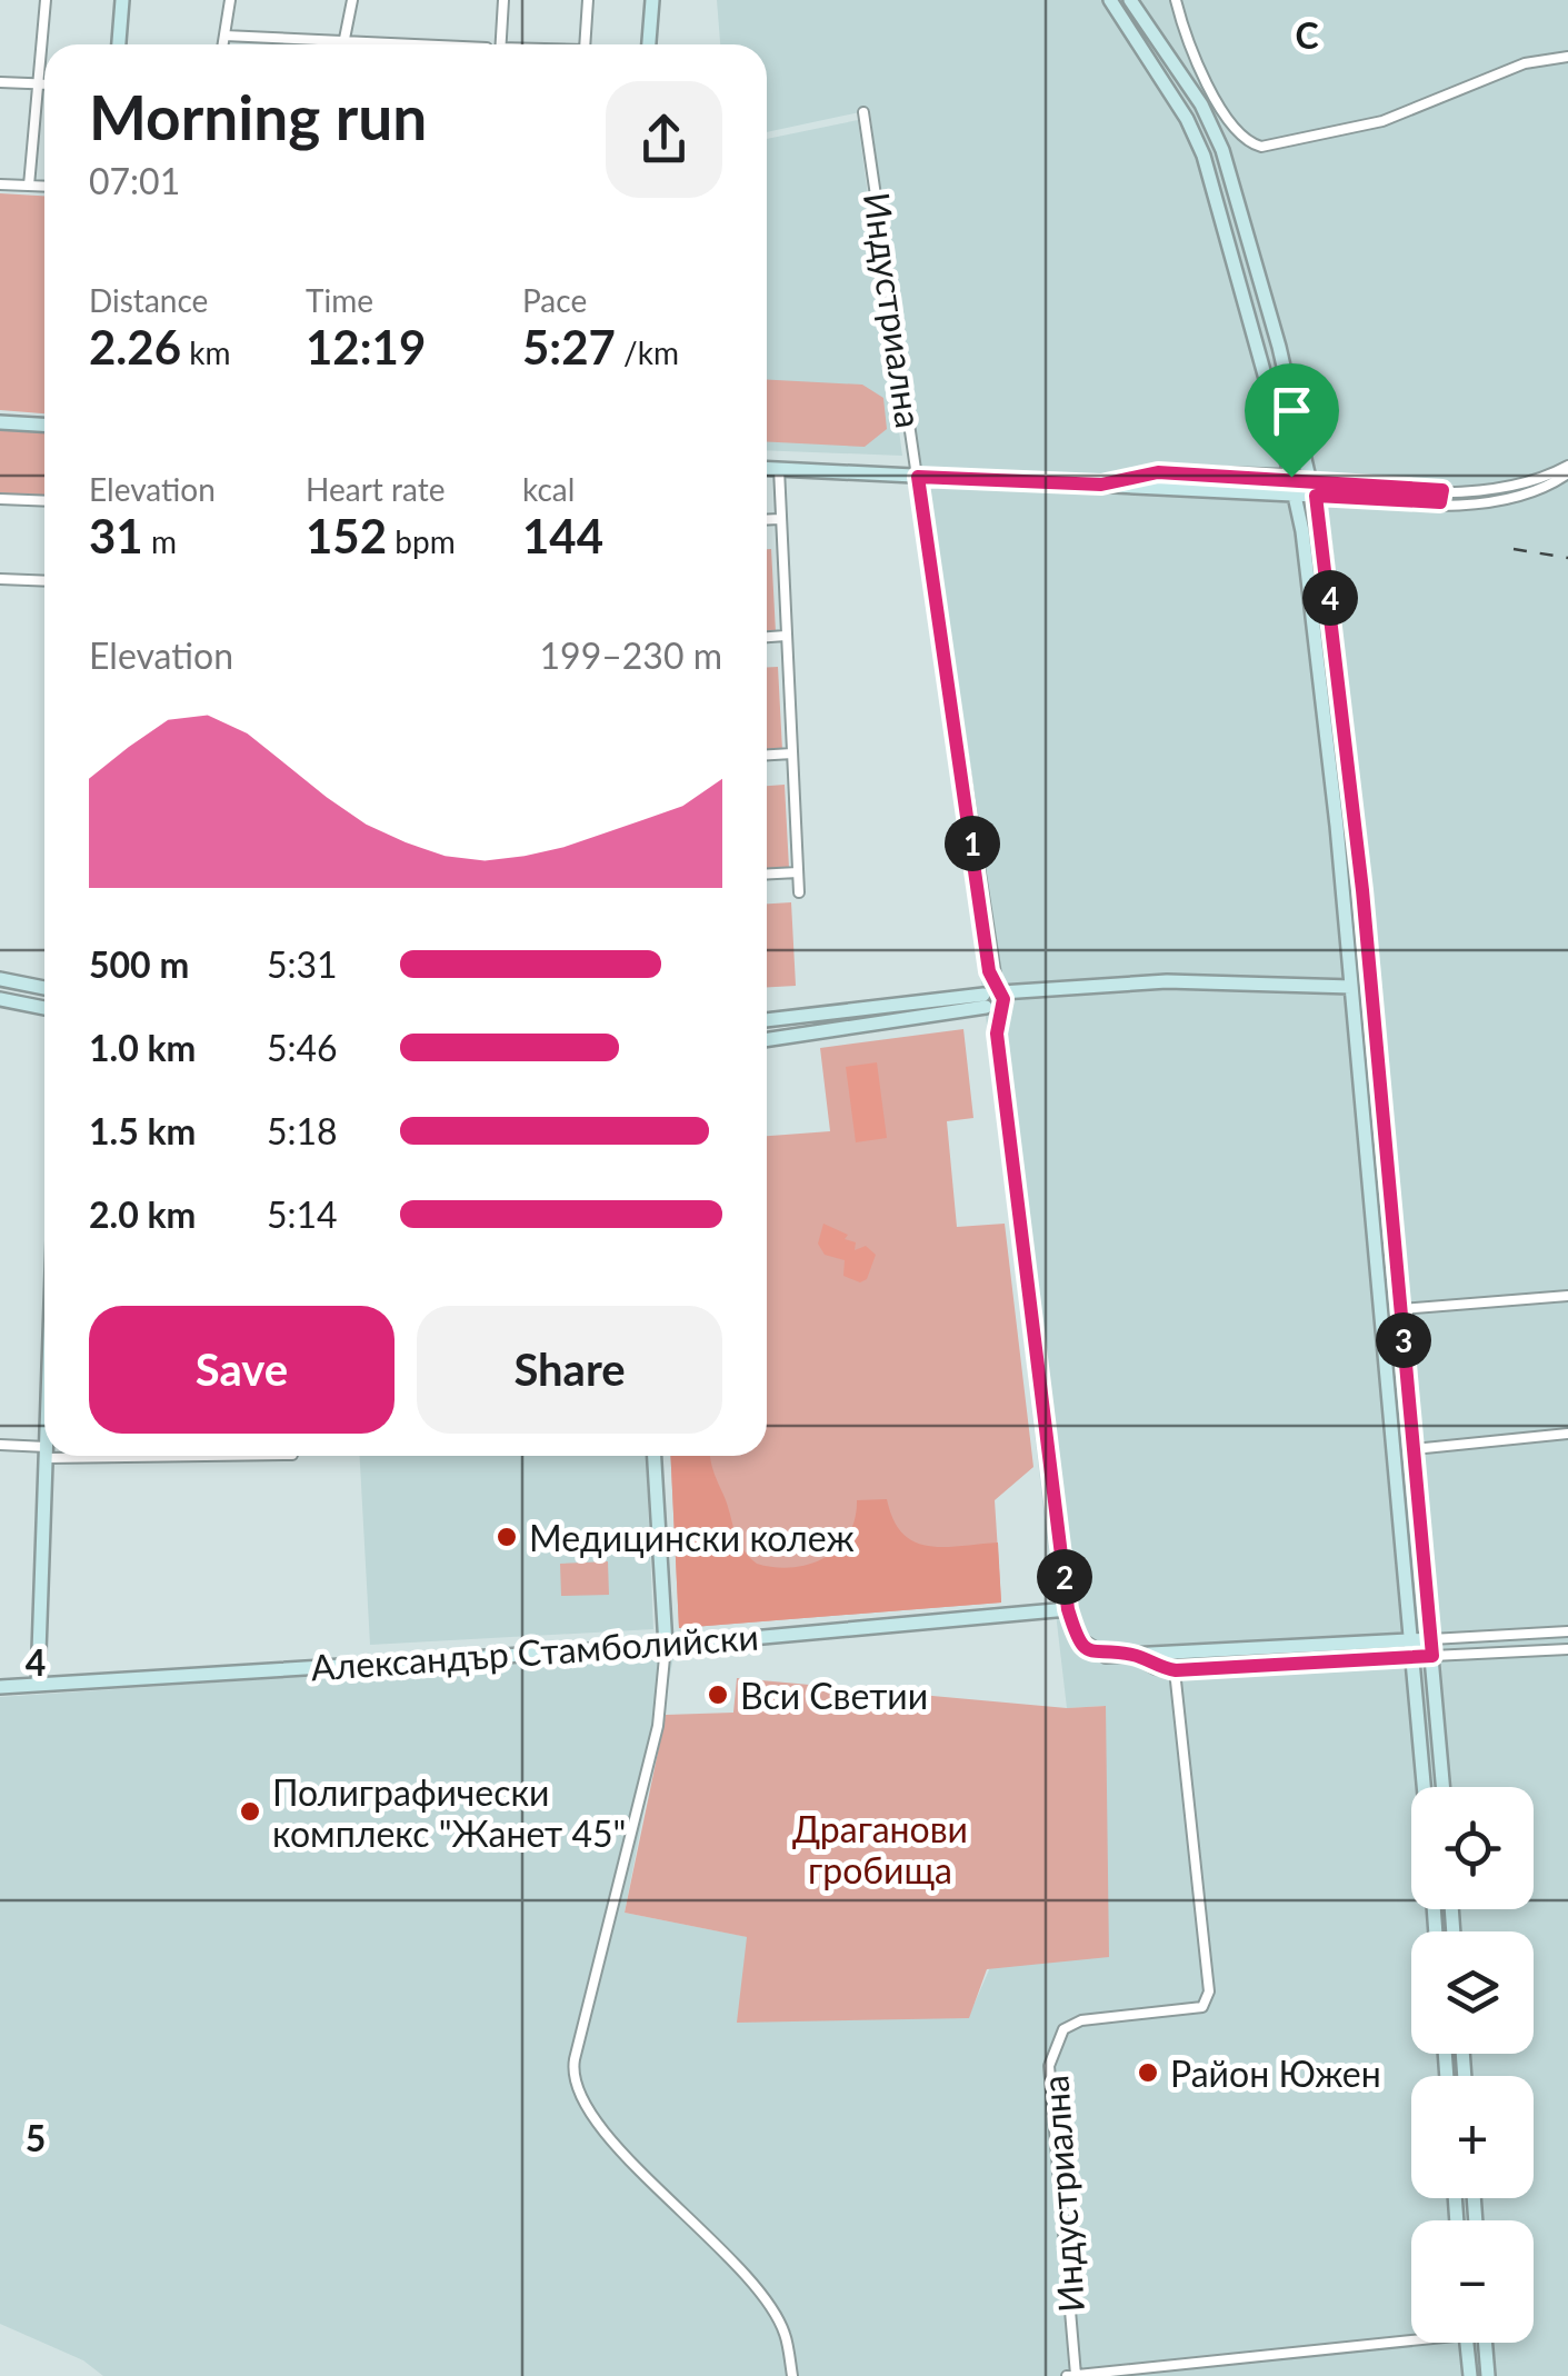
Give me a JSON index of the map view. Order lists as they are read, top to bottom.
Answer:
{
  "streets": {
    "street": ["Индустриална", "Александър Стамболийски"]
  },
  "crossings": [
    ["Индустриална", "Александър Стамболийски"]
  ],
  "parks": ["Драганови гробища"],
  "places": [
    "Медицински колеж",
    "Вси Светии",
    "Полиграфически комплекс \"Жанет 45\"",
    "Район Южен"
  ],
  "page": {
    "heading": ["Morning run", "07:01"],
    "stats": [
      ["Distance", "2.26 km"],
      ["Time", "12:19"],
      ["Pace", "5:27 /km"],
      ["Elevation", "31 m"],
      ["Heart rate", "152 bpm"],
      ["kcal", "144"]
    ],
    "pins": [
      "4",
      "1",
      "3",
      "2"
    ],
    "chart": ["Elevation", "199–230 m"],
    "list": [
      {
        "name": "500 m",
        "note": "5:31"
      },
      {
        "name": "1.0 km",
        "note": "5:46"
      },
      {
        "name": "1.5 km",
        "note": "5:18"
      },
      {
        "name": "2.0 km",
        "note": "5:14"
      }
    ],
    "buttons": ["Save", "Share"],
    "map_buttons": ["+", "−"]
  },
  "grid": {
    "columns": ["C"],
    "rows": ["4", "5"]
  }
}
